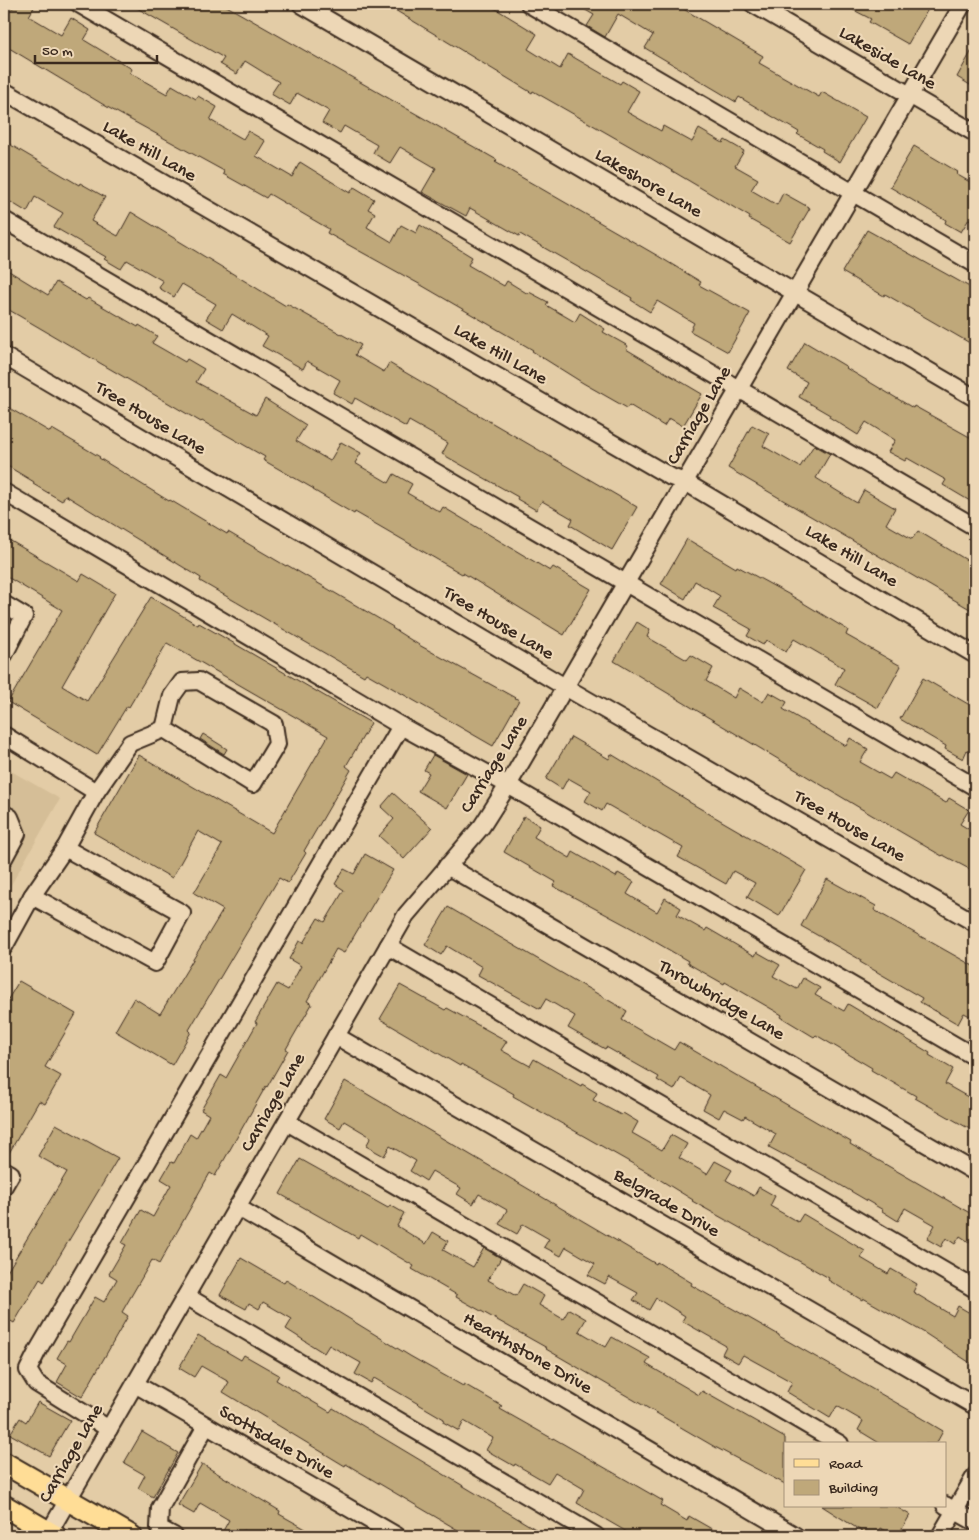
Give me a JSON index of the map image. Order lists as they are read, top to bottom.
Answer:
{
  "streets": {
    "street": [
      "Lakeside Lane",
      "Lake Hill Lane",
      "Lakeshore Lane",
      "Carriage Lane",
      "Tree House Lane",
      "Throwbridge Lane",
      "Belgrade Drive",
      "Hearthstone Drive",
      "Scottsdale Drive"
    ]
  },
  "crossings": [
    ["Lakeside Lane", "Carriage Lane"],
    ["Lake Hill Lane", "Carriage Lane"],
    ["Lakeshore Lane", "Carriage Lane"],
    ["Carriage Lane", "Tree House Lane"],
    ["Carriage Lane", "Throwbridge Lane"],
    ["Carriage Lane", "Belgrade Drive"],
    ["Carriage Lane", "Hearthstone Drive"],
    ["Carriage Lane", "Scottsdale Drive"]
  ],
  "legend": ["Road", "Building"],
  "scale_bar": "50 m"
}
